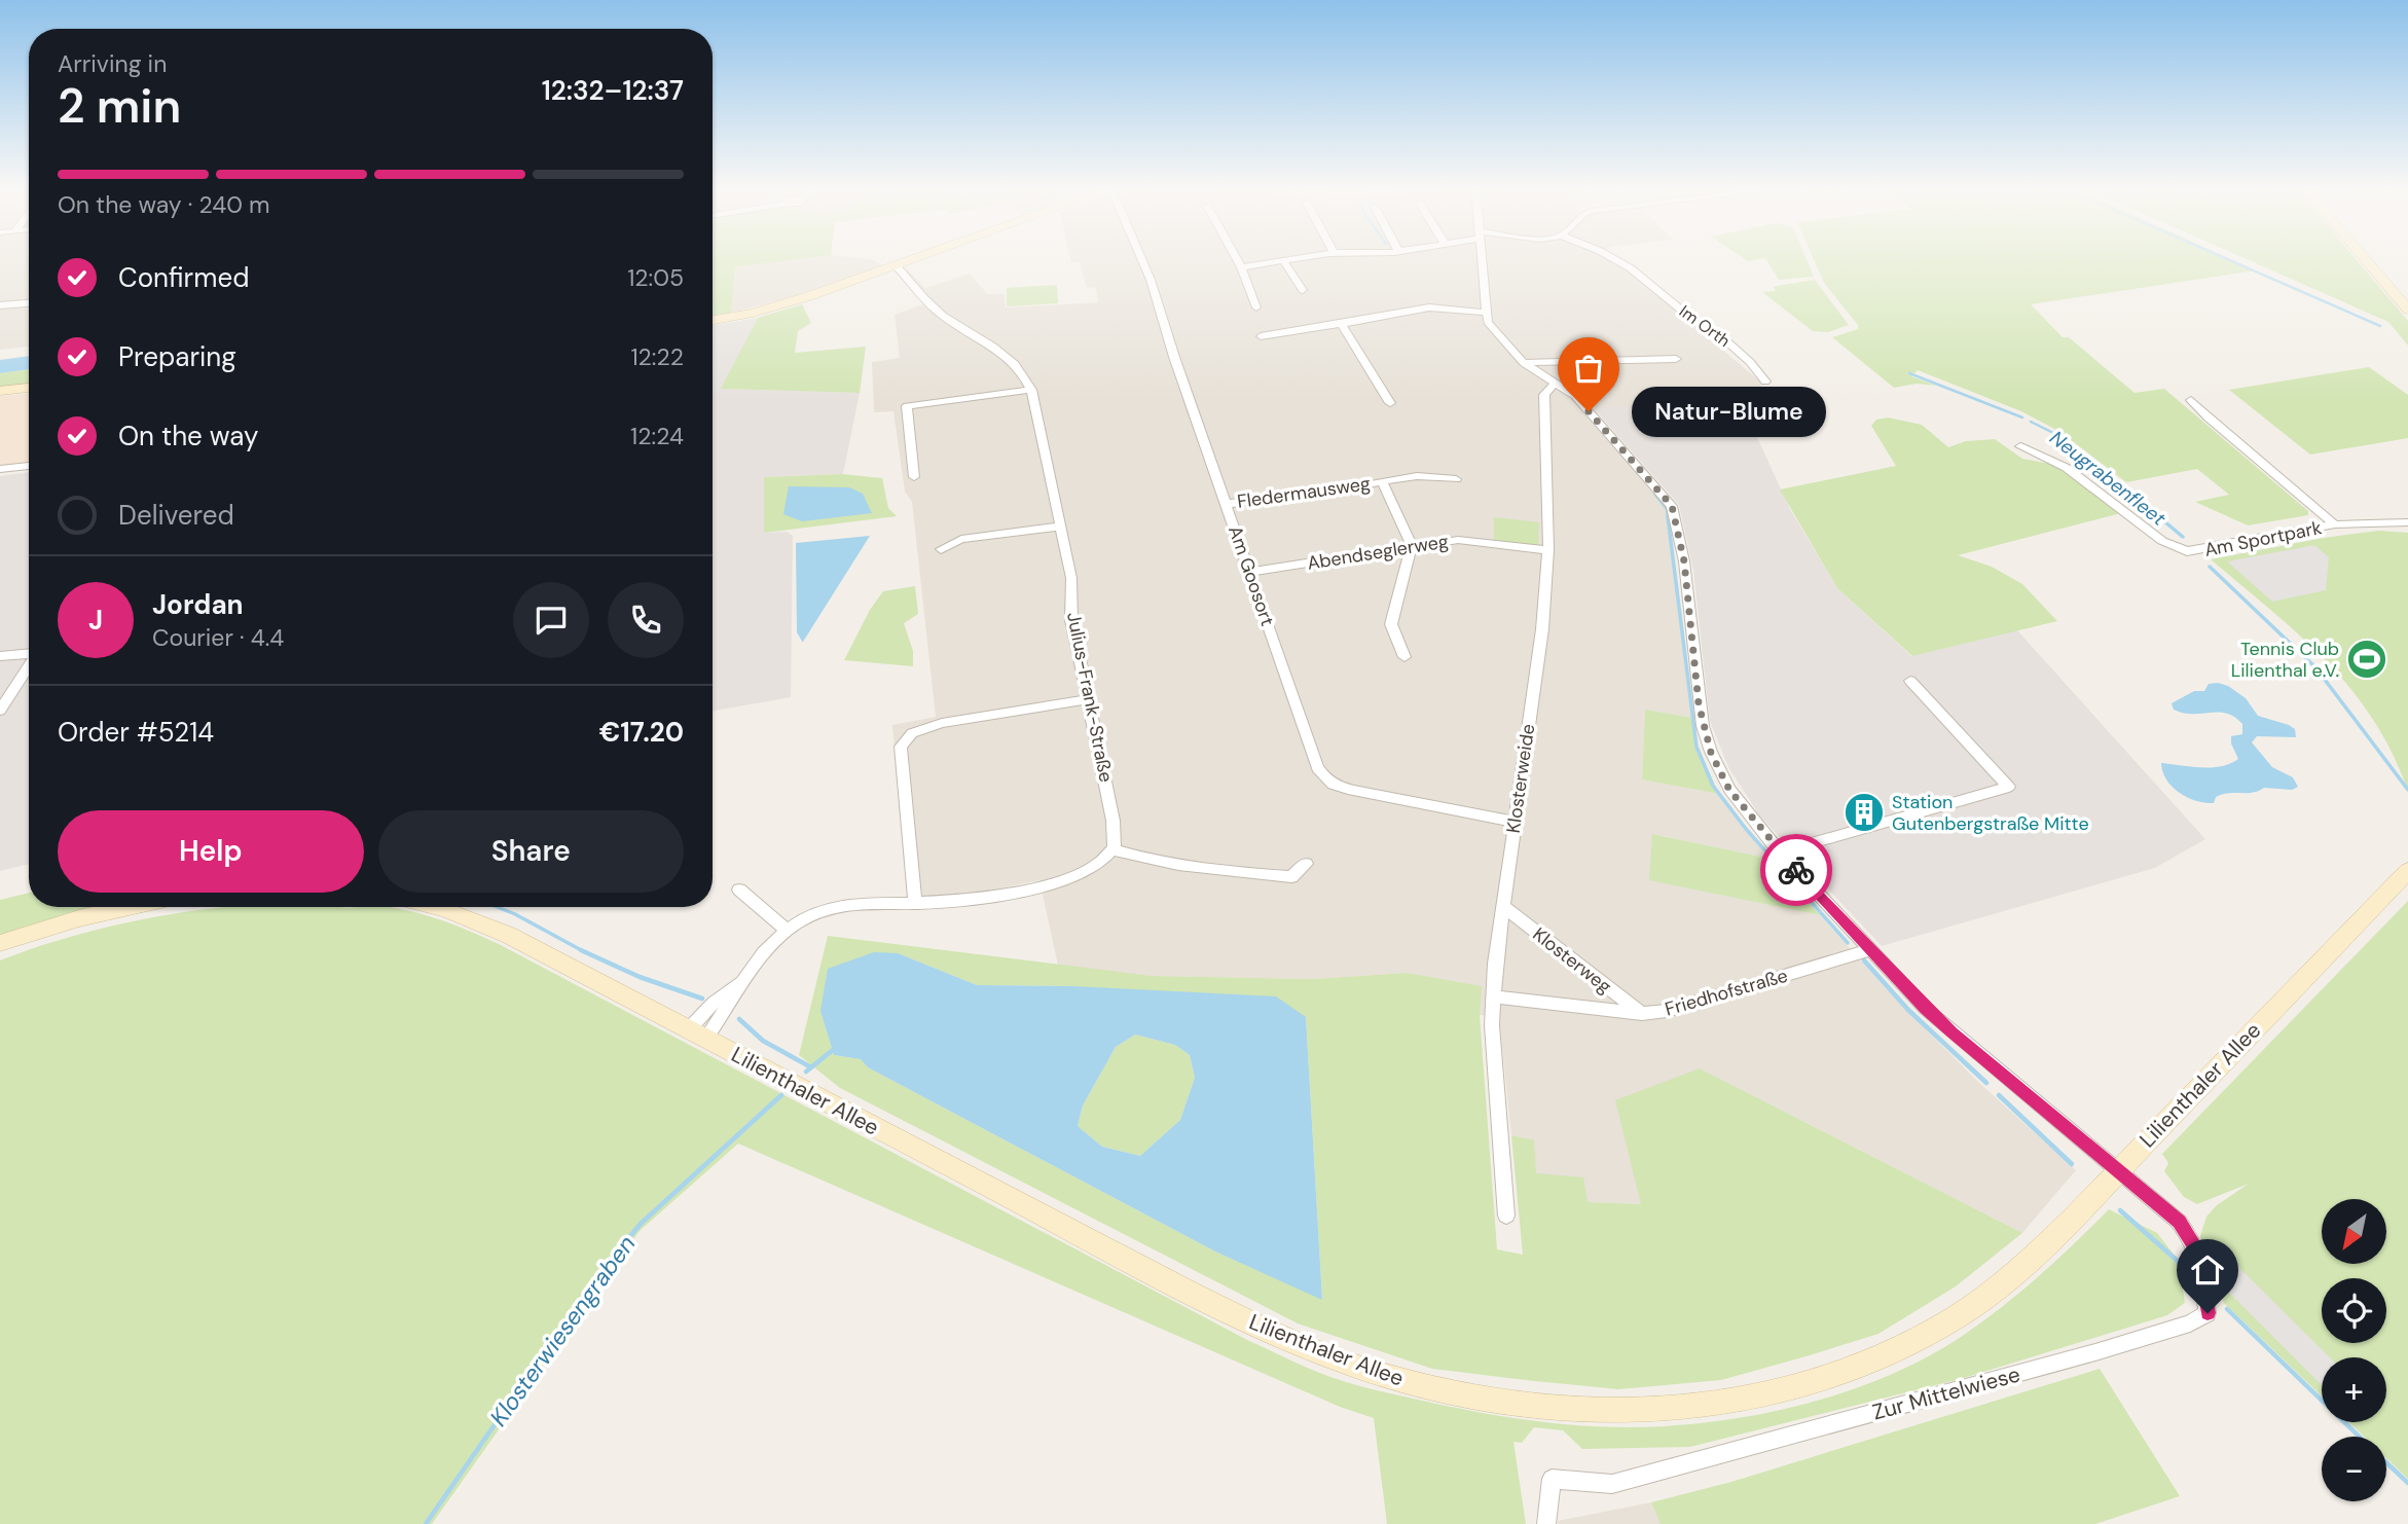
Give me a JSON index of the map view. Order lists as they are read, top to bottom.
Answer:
{
  "streets": {
    "main road": ["Lilienthaler Allee"],
    "street": [
      "Im Orth",
      "Fledermausweg",
      "Am Sportpark",
      "Abendseglerweg",
      "Am Goosort",
      "Julius-Frank-Straße",
      "Klosterweide",
      "Klosterweg",
      "Friedhofstraße",
      "Zur Mittelwiese"
    ]
  },
  "crossings": [
    ["Fledermausweg", "Abendseglerweg"],
    ["Fledermausweg", "Am Goosort"],
    ["Abendseglerweg", "Am Goosort"],
    ["Abendseglerweg", "Klosterweide"],
    ["Am Goosort", "Klosterweide"],
    ["Klosterweide", "Klosterweg"],
    ["Klosterweide", "Friedhofstraße"],
    ["Klosterweg", "Friedhofstraße"],
    ["Lilienthaler Allee", "Zur Mittelwiese"]
  ],
  "water": ["Neugrabenfleet", "Klosterwiesengraben"],
  "places": {
    "other": ["Natur-Blume"],
    "sports": ["Tennis Club Lilienthal e.V."],
    "building": ["Station Gutenbergstraße Mitte"]
  },
  "north": "bottom left",
  "page": {
    "heading": ["2 min", "Arriving in", "12:32–12:37"],
    "panel": [
      "Jordan",
      "Courier · 4.4",
      "Order #5214",
      "€17.20"
    ],
    "bar": "On the way · 240 m",
    "list": [
      ["Confirmed", "12:05"],
      ["Preparing", "12:22"],
      ["On the way", "12:24"],
      "Delivered"
    ],
    "bubble": "Natur-Blume",
    "round": "J",
    "buttons": ["Help", "Share"],
    "map_buttons": ["+", "−"]
  }
}
